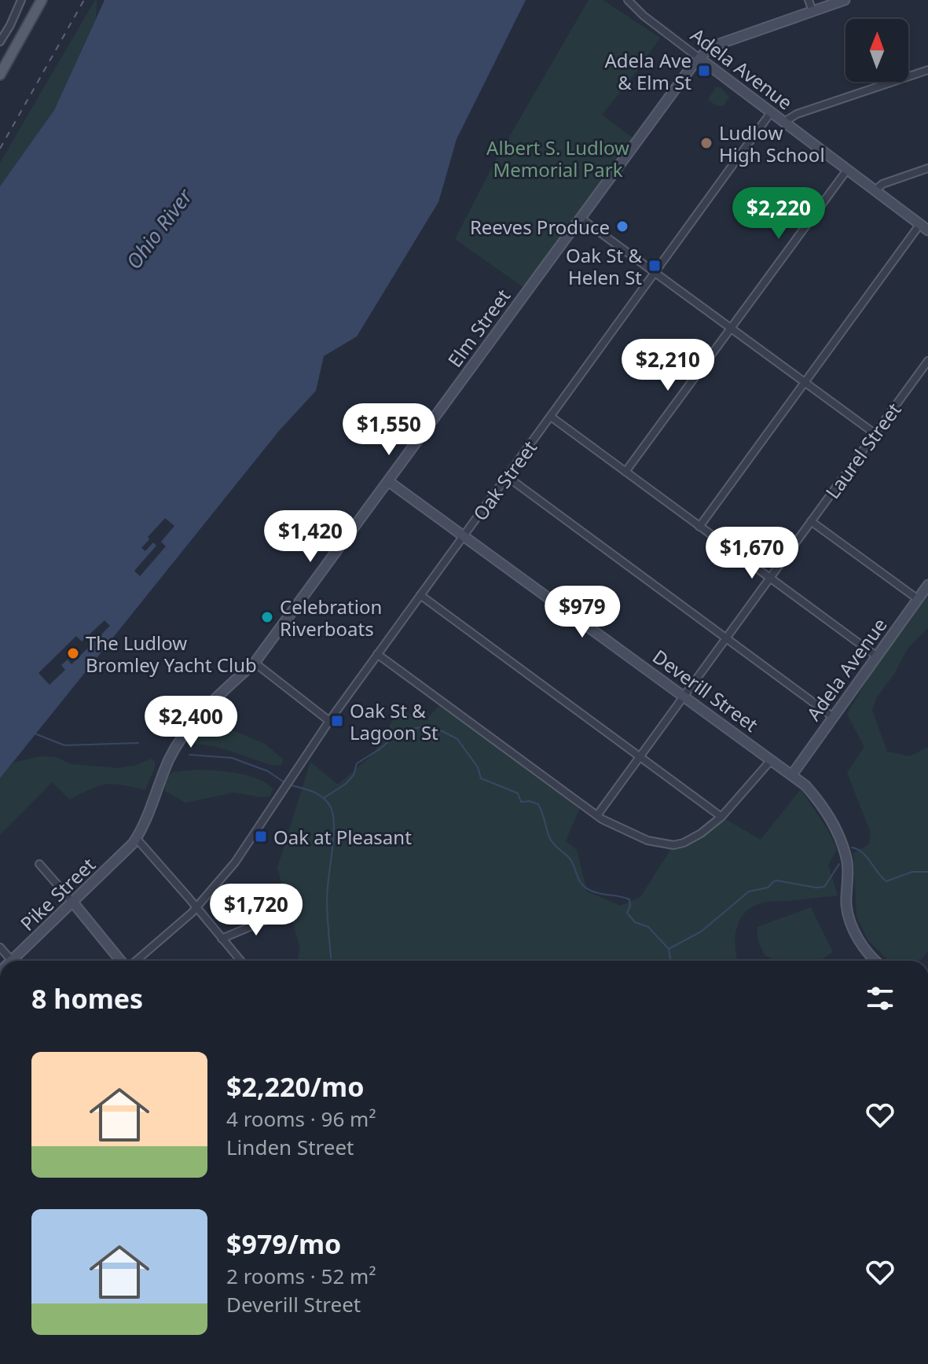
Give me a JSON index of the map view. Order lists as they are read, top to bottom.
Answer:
{
  "streets": {
    "main road": [
      "Adela Avenue",
      "Elm Street",
      "Deverill Street",
      "Pike Street"
    ],
    "street": ["Laurel Street", "Oak Street"]
  },
  "crossings": [
    ["Adela Avenue", "Elm Street"],
    ["Adela Avenue", "Oak Street"],
    ["Adela Avenue", "Deverill Street"],
    ["Elm Street", "Deverill Street"],
    ["Elm Street", "Pike Street"],
    ["Laurel Street", "Deverill Street"],
    ["Oak Street", "Deverill Street"]
  ],
  "water": ["Ohio River"],
  "parks": ["Albert S. Ludlow Memorial Park"],
  "places": {
    "transit": [
      "Adela Ave & Elm St",
      "Oak St & Helen St",
      "Oak St & Lagoon St",
      "Oak at Pleasant"
    ],
    "other": [
      "Ludlow High School",
      "Reeves Produce",
      "Celebration Riverboats",
      "The Ludlow Bromley Yacht Club"
    ]
  },
  "north": "top",
  "page": {
    "price": [
      "$2,220",
      "$2,210",
      "$1,550",
      "$1,420",
      "$1,670",
      "$979",
      "$2,400",
      "$1,720"
    ],
    "heading": "8 homes",
    "list": [
      {
        "name": "$2,220/mo",
        "note": "4 rooms · 96 m² · Linden Street"
      },
      {
        "name": "$979/mo",
        "note": "2 rooms · 52 m² · Deverill Street"
      }
    ]
  }
}
